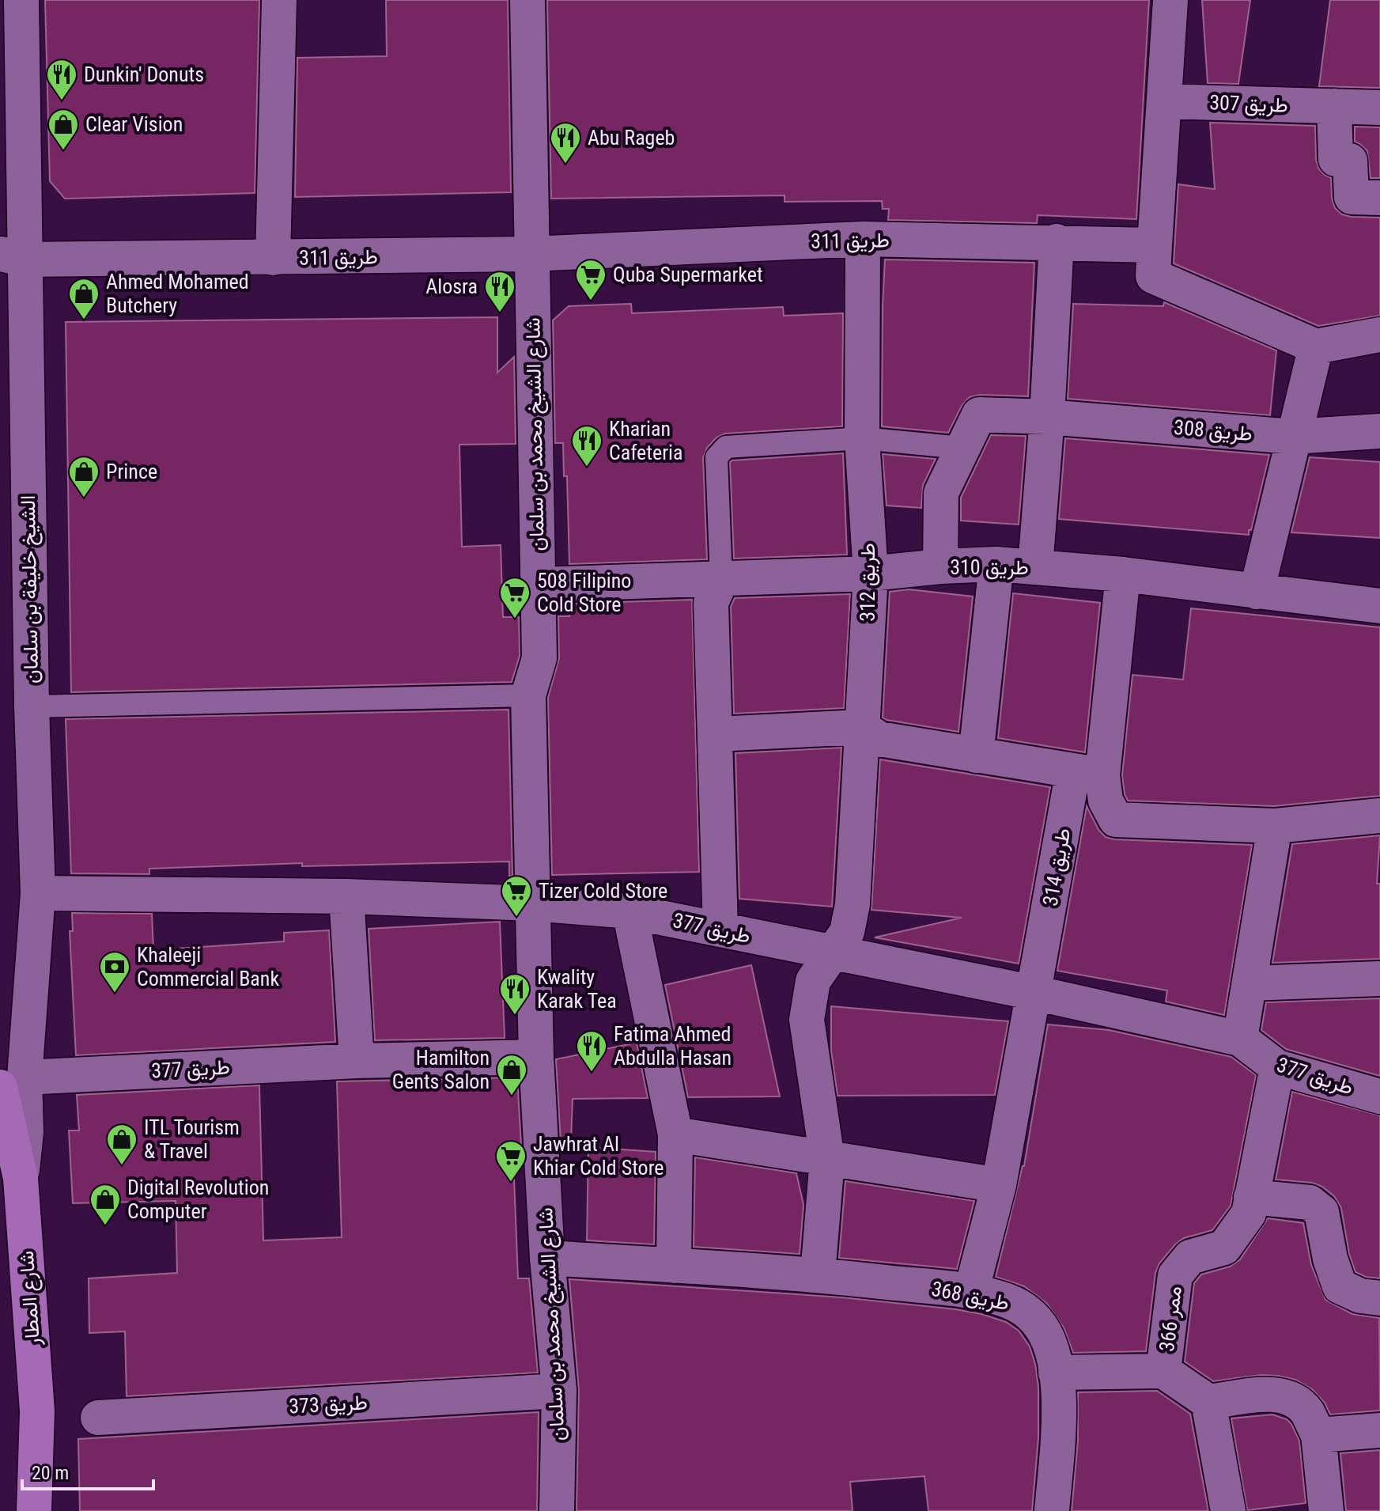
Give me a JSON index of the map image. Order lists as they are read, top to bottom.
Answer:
{
  "streets": {
    "main road": ["شارع المطار"],
    "street": [
      "طريق 307",
      "طريق 311",
      "طريق 308",
      "شارع الشيخ محمد بن سلمان",
      "طريق 310",
      "طريق 312",
      "الشيخ خليفة بن سلمان",
      "طريق 314",
      "طريق 377",
      "طريق 368",
      "ممر 366",
      "طريق 373"
    ]
  },
  "crossings": [
    ["طريق 311", "شارع الشيخ محمد بن سلمان"],
    ["طريق 311", "طريق 312"],
    ["طريق 311", "الشيخ خليفة بن سلمان"],
    ["طريق 308", "طريق 310"],
    ["شارع الشيخ محمد بن سلمان", "طريق 310"],
    ["شارع الشيخ محمد بن سلمان", "طريق 377"],
    ["شارع الشيخ محمد بن سلمان", "طريق 368"],
    ["شارع الشيخ محمد بن سلمان", "طريق 373"],
    ["طريق 310", "طريق 312"],
    ["طريق 310", "طريق 314"],
    ["طريق 312", "طريق 377"],
    ["الشيخ خليفة بن سلمان", "طريق 377"],
    ["الشيخ خليفة بن سلمان", "شارع المطار"],
    ["طريق 314", "طريق 377"],
    ["طريق 377", "شارع المطار"],
    ["طريق 377", "ممر 366"]
  ],
  "places": {
    "restaurant": [
      "Dunkin' Donuts",
      "Abu Rageb",
      "Alosra",
      "Kharian Cafeteria",
      "Kwality Karak Tea",
      "Fatima Ahmed Abdulla Hasan"
    ],
    "shop": [
      "Clear Vision",
      "Ahmed Mohamed Butchery",
      "Prince",
      "Hamilton Gents Salon",
      "ITL Tourism & Travel",
      "Digital Revolution Computer"
    ],
    "supermarket": [
      "Quba Supermarket",
      "508 Filipino Cold Store",
      "Tizer Cold Store",
      "Jawhrat Al Khiar Cold Store"
    ],
    "bank": ["Khaleeji Commercial Bank"]
  },
  "scale_bar": "20 m"
}
